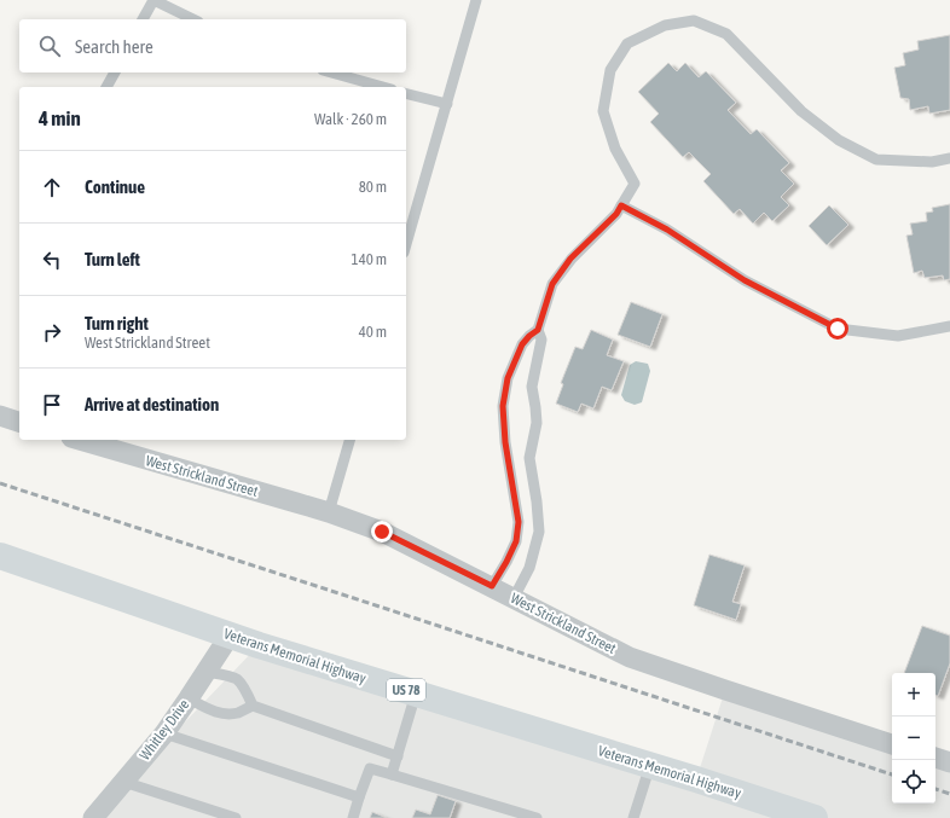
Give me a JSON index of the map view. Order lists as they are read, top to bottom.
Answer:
{
  "streets": {
    "main road": ["Veterans Memorial Highway", "US 78"],
    "street": ["West Strickland Street", "Whitley Drive"]
  },
  "crossings": [
    ["Veterans Memorial Highway", "Whitley Drive"]
  ],
  "page": {
    "search": "Search here",
    "heading": ["4 min", "Walk · 260 m"],
    "list": [
      ["Continue", "80 m"],
      ["Turn left", "140 m"],
      ["Turn right", "West Strickland Street", "40 m"],
      "Arrive at destination"
    ],
    "map_buttons": ["+", "−"]
  }
}
